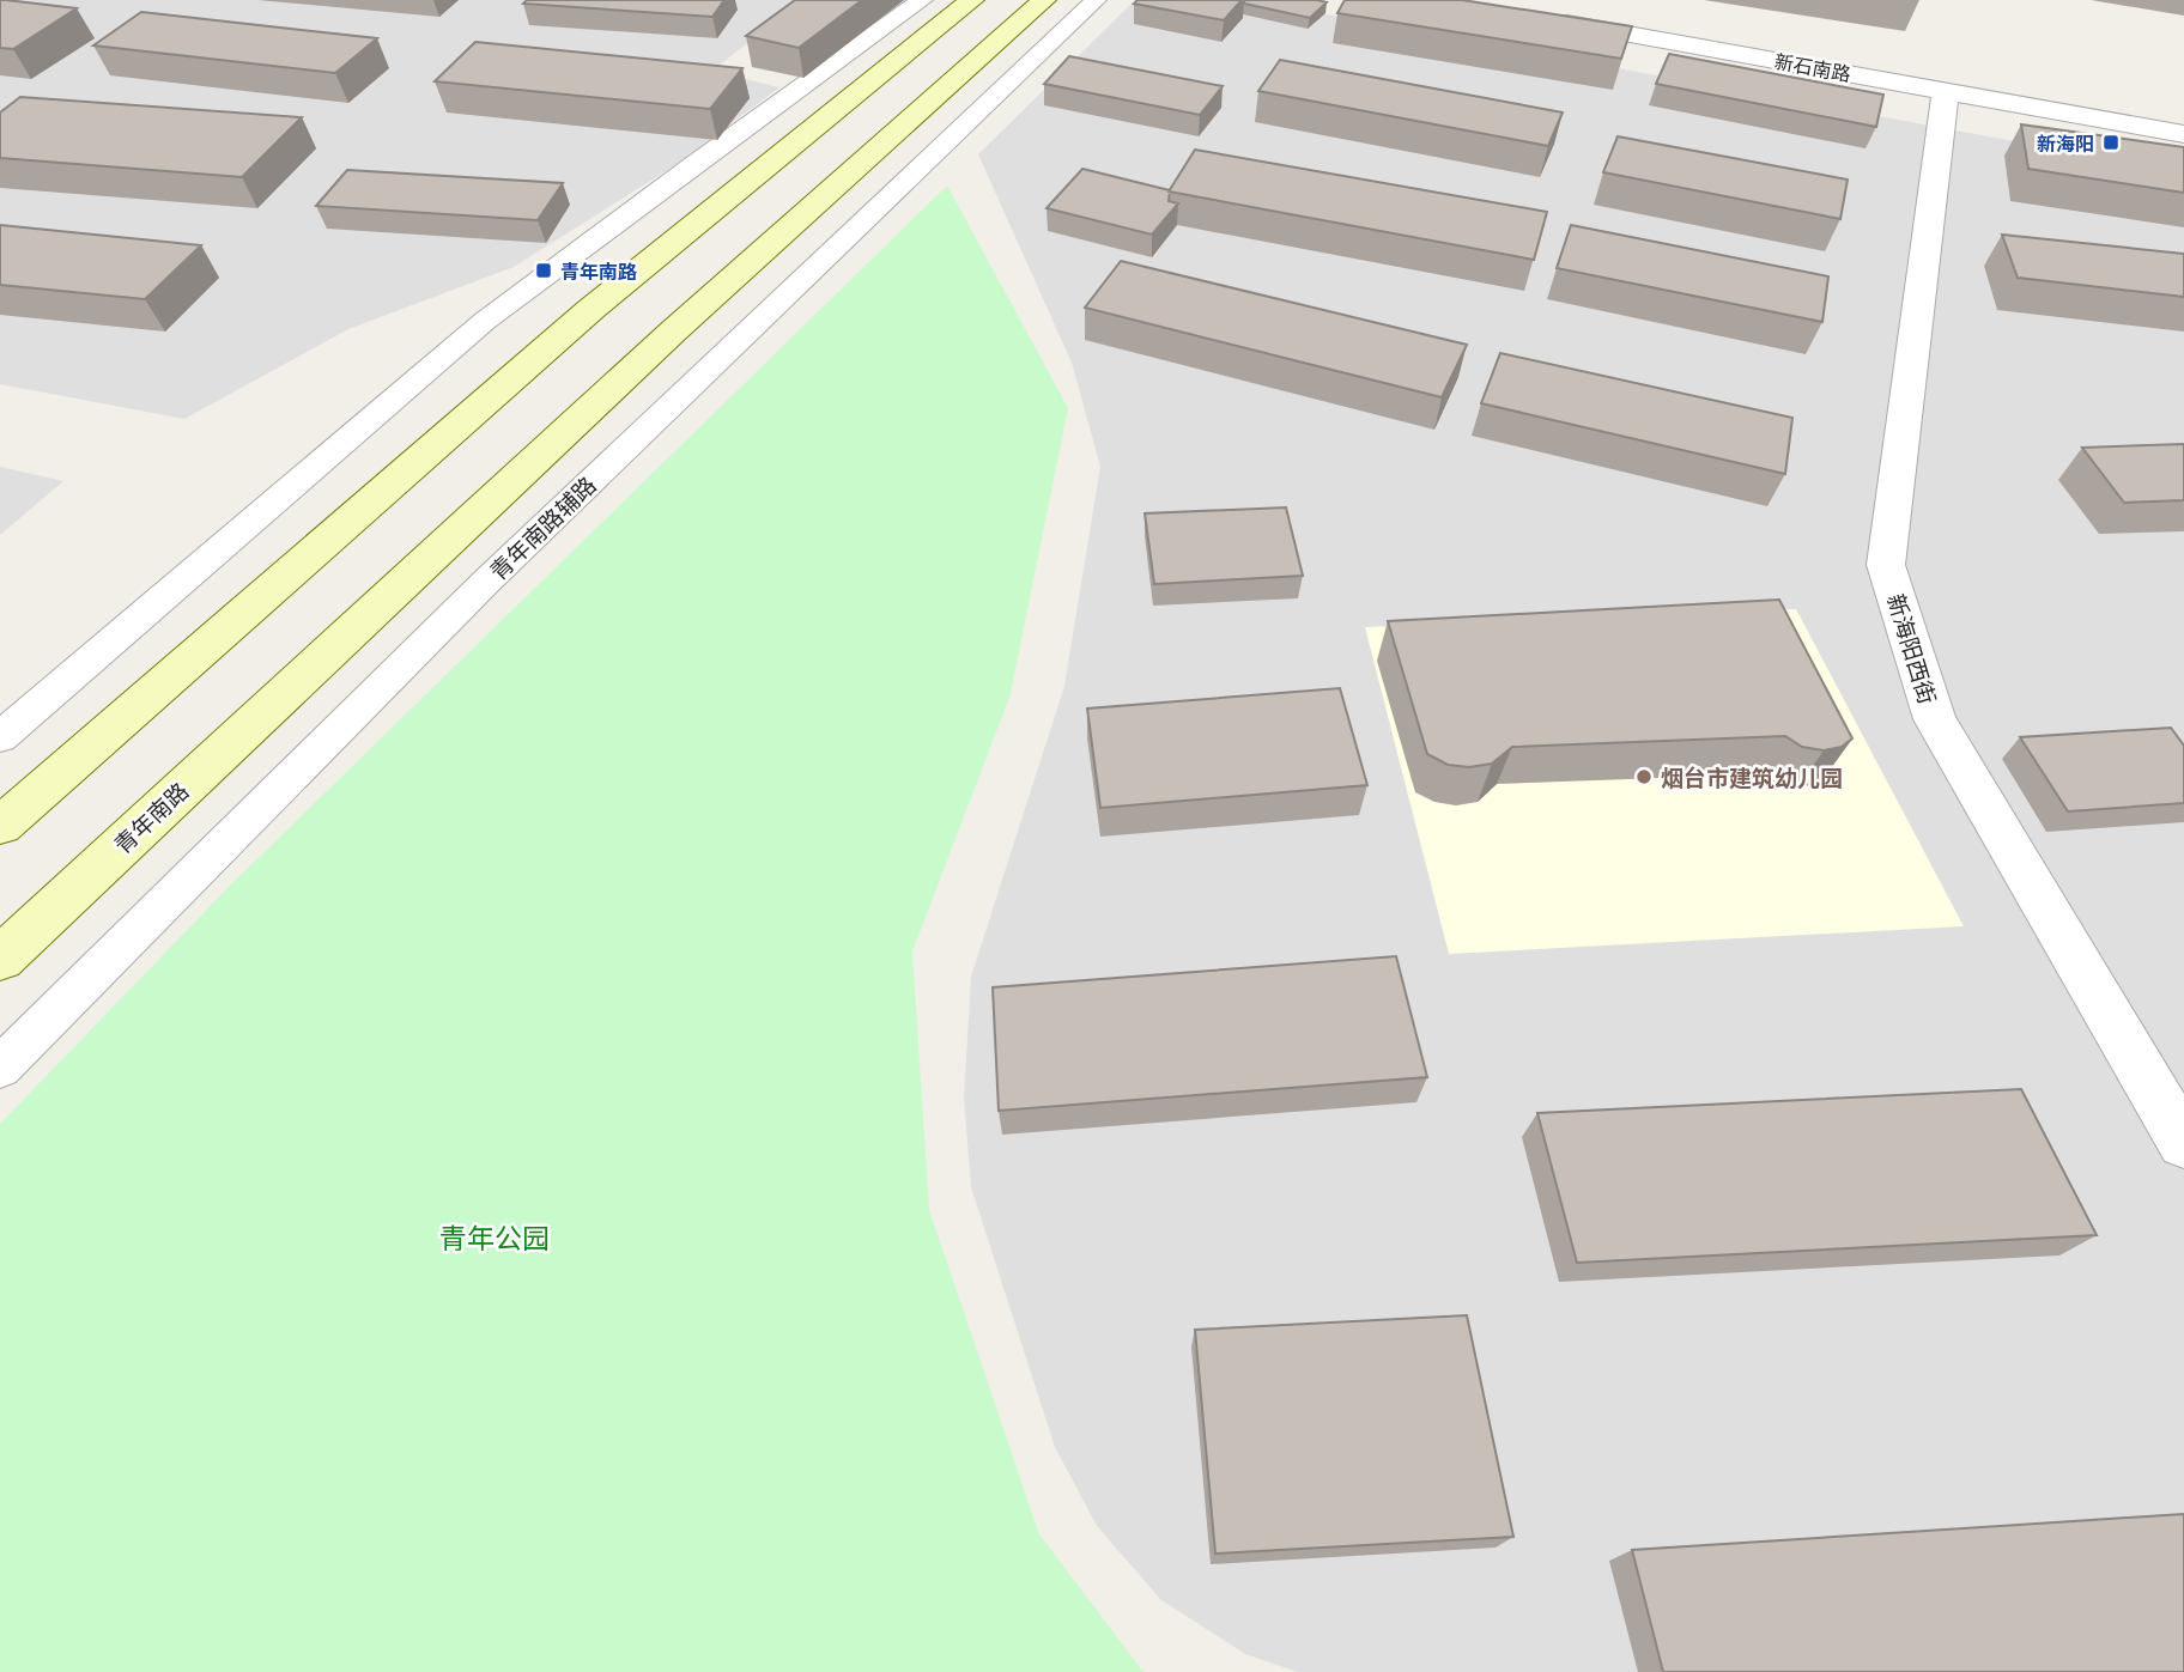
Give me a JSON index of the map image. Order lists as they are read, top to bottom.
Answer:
{
  "streets": {
    "main road": ["青年南路"],
    "street": ["新石南路", "新海阳西街"],
    "lane": ["青年南路辅路"]
  },
  "crossings": [
    ["新石南路", "新海阳西街"]
  ],
  "parks": ["青年公园"],
  "places": {
    "transit": ["新海阳", "青年南路"],
    "other": ["烟台市建筑幼儿园"]
  }
}
